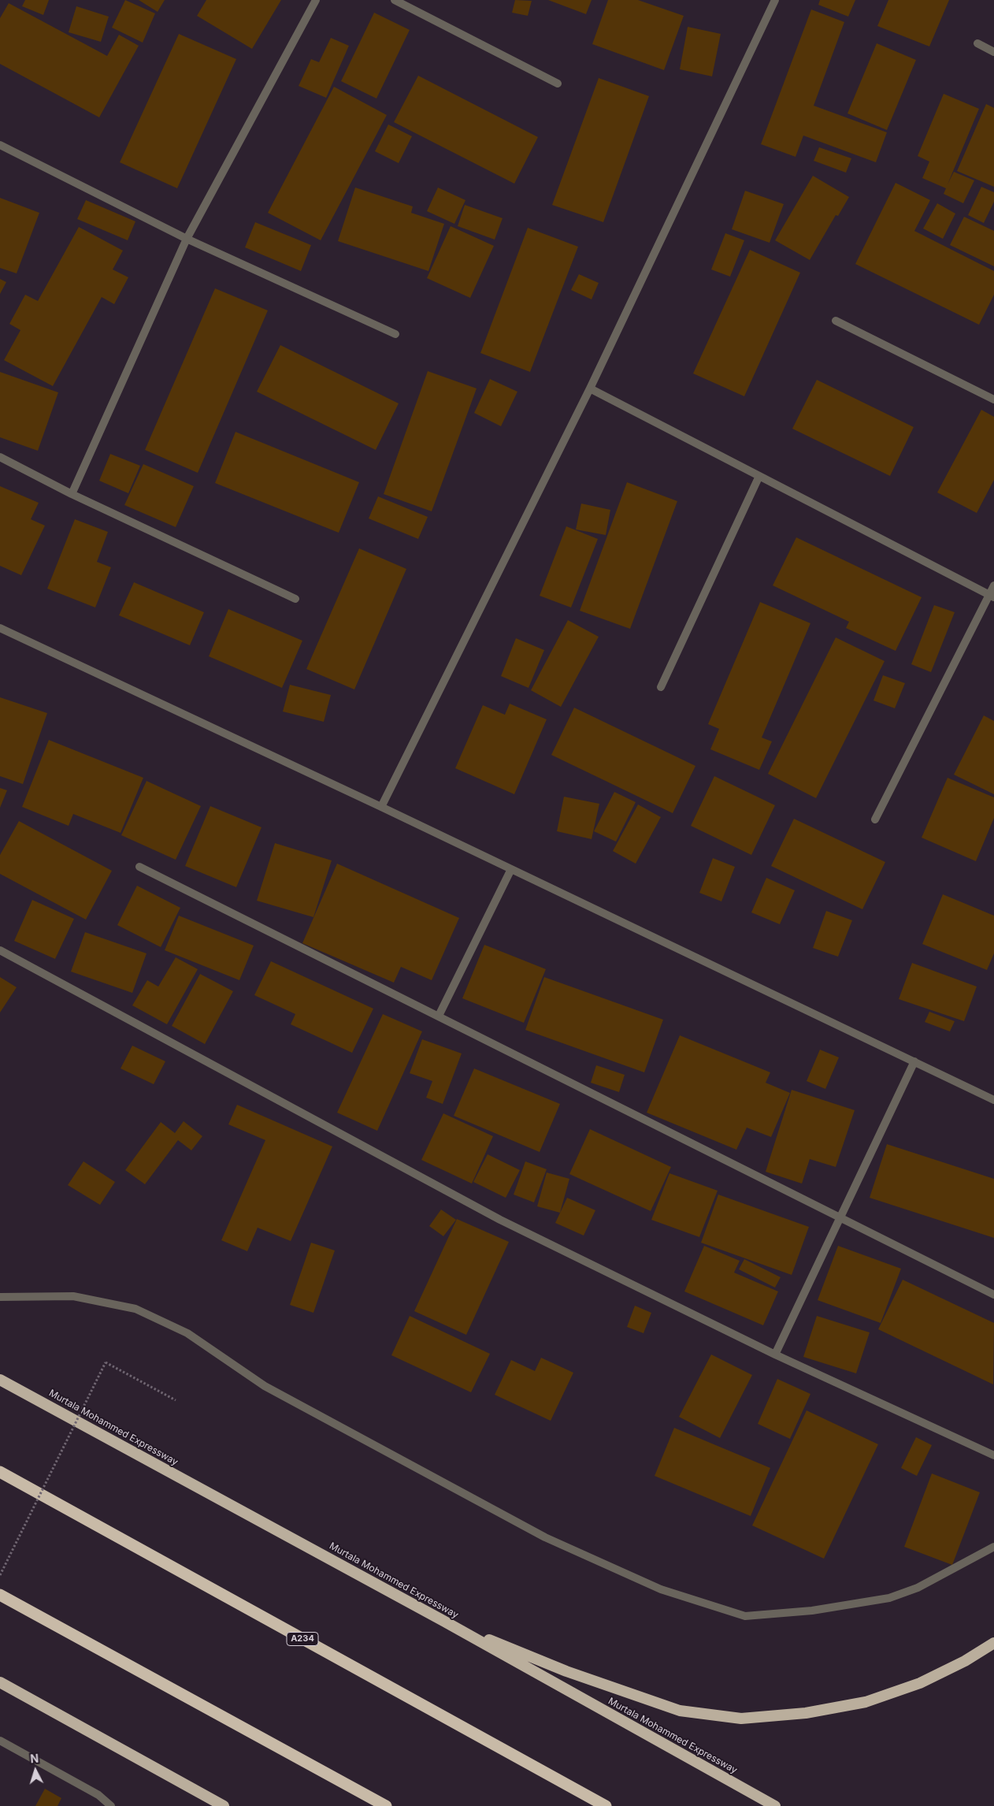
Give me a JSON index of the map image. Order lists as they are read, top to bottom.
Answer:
{
  "streets": {
    "highway": ["Murtala Mohammed Expressway", "A234"]
  },
  "north": "top"
}
